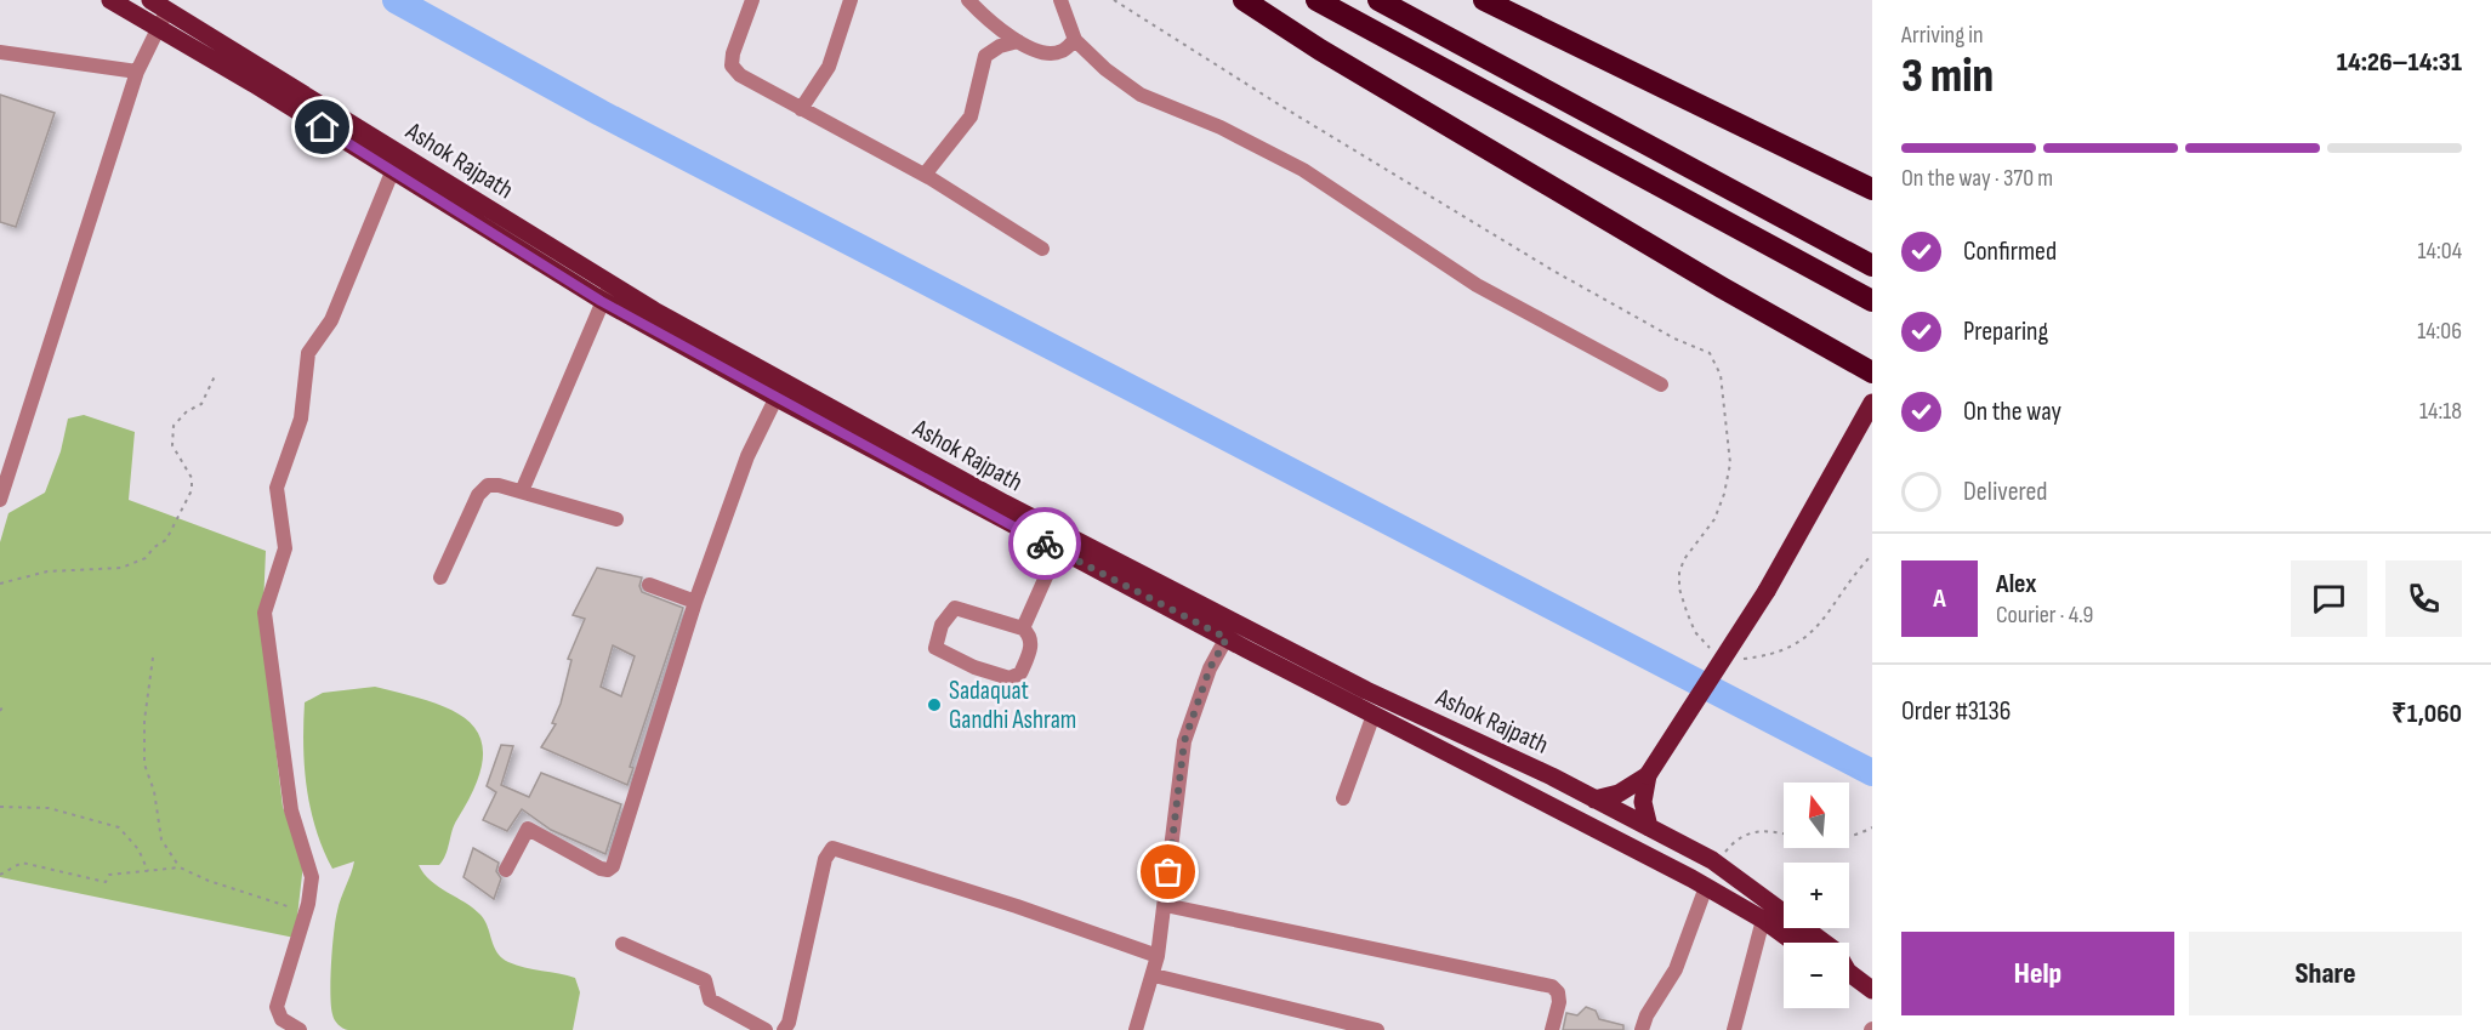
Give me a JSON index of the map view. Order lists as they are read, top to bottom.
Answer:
{
  "streets": {
    "main road": ["Ashok Rajpath"]
  },
  "places": ["Sadaquat Gandhi Ashram"],
  "north": "top",
  "page": {
    "heading": ["3 min", "Arriving in", "14:26–14:31"],
    "panel": [
      "Alex",
      "Courier · 4.9",
      "Order #3136",
      "₹1,060"
    ],
    "bar": "On the way · 370 m",
    "list": [
      ["Confirmed", "14:04"],
      ["Preparing", "14:06"],
      ["On the way", "14:18"],
      "Delivered"
    ],
    "round": "A",
    "map_buttons": ["+", "−"],
    "buttons": ["Help", "Share"]
  }
}
